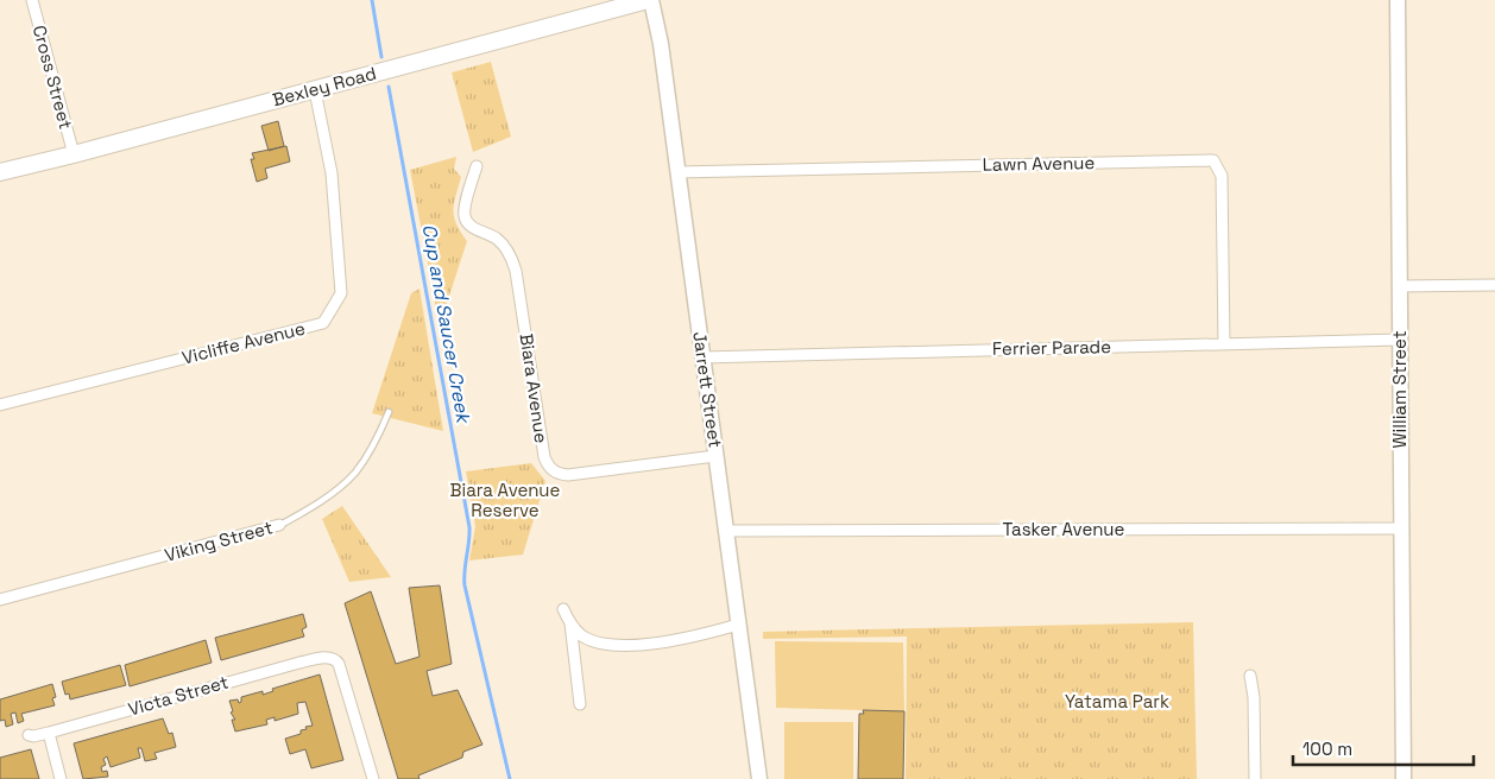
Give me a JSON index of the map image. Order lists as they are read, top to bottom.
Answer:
{
  "streets": {
    "main road": ["Bexley Road"],
    "street": [
      "Cross Street",
      "Lawn Avenue",
      "Vicliffe Avenue",
      "Ferrier Parade",
      "Biara Avenue",
      "Jarrett Street",
      "William Street",
      "Tasker Avenue",
      "Viking Street",
      "Victa Street"
    ]
  },
  "crossings": [
    ["Cross Street", "Bexley Road"],
    ["Bexley Road", "Vicliffe Avenue"],
    ["Bexley Road", "Jarrett Street"],
    ["Lawn Avenue", "Ferrier Parade"],
    ["Lawn Avenue", "Jarrett Street"],
    ["Ferrier Parade", "Jarrett Street"],
    ["Ferrier Parade", "William Street"],
    ["Biara Avenue", "Jarrett Street"],
    ["Jarrett Street", "Tasker Avenue"],
    ["William Street", "Tasker Avenue"]
  ],
  "water": ["Cup and Saucer Creek"],
  "parks": ["Biara Avenue Reserve", "Yatama Park"],
  "scale_bar": "100 m"
}
